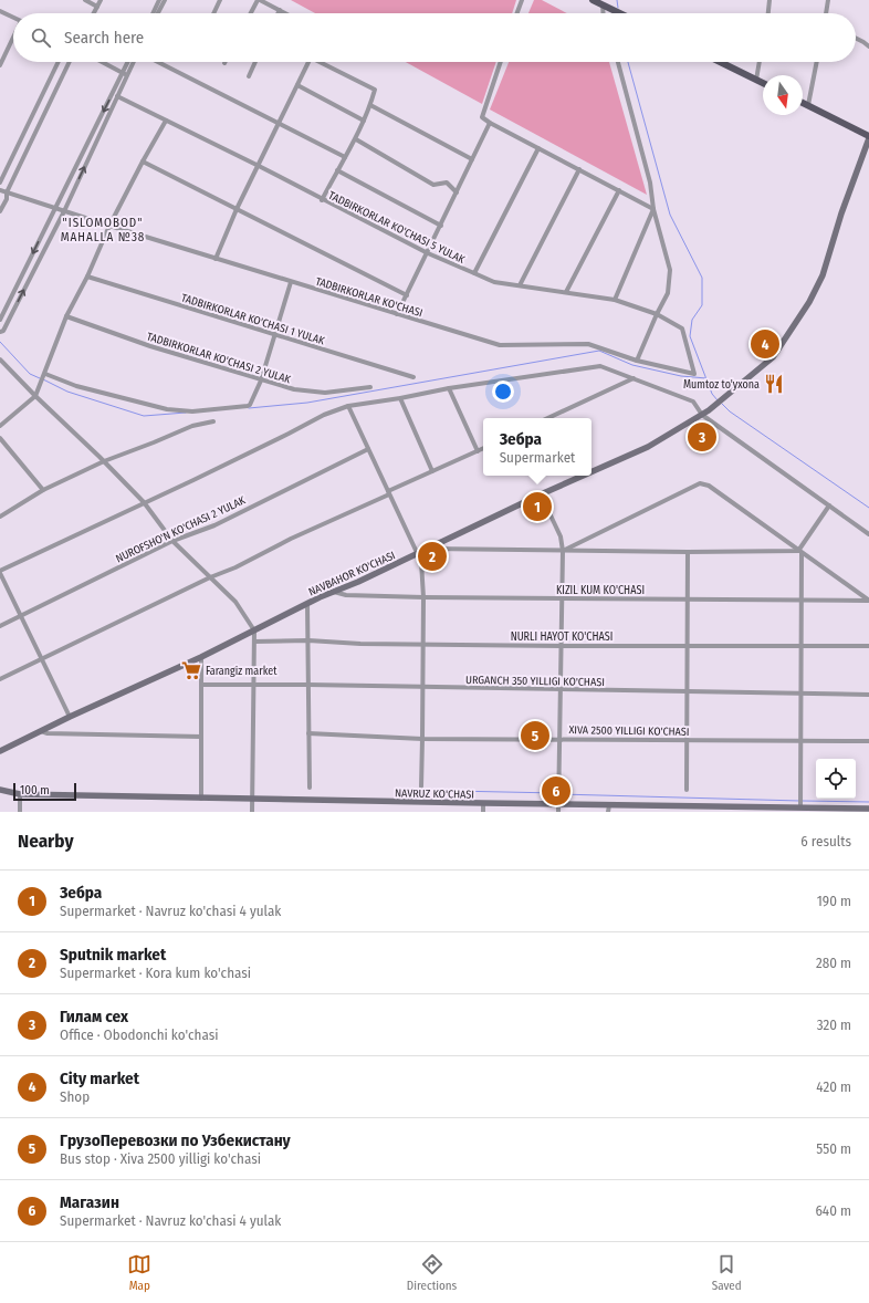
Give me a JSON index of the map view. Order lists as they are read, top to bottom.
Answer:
{
  "streets": {
    "main road": ["NAVBAHOR KO'CHASI", "NAVRUZ KO'CHASI"],
    "street": [
      "TADBIRKORLAR KO'CHASI 5 YULAK",
      "TADBIRKORLAR KO'CHASI",
      "TADBIRKORLAR KO'CHASI 1 YULAK",
      "TADBIRKORLAR KO'CHASI 2 YULAK",
      "NUROFSHO'N KO'CHASI 2 YULAK",
      "KIZIL KUM KO'CHASI",
      "NURLI HAYOT KO'CHASI",
      "URGANCH 350 YILLIGI KO'CHASI",
      "XIVA 2500 YILLIGI KO'CHASI"
    ]
  },
  "crossings": [
    ["TADBIRKORLAR KO'CHASI 5 YULAK", "TADBIRKORLAR KO'CHASI"],
    ["NAVBAHOR KO'CHASI", "KIZIL KUM KO'CHASI"]
  ],
  "districts": ["\"ISLOMOBOD\" MAHALLA №38"],
  "places": {
    "restaurant": ["Mumtoz to'yxona"],
    "supermarket": ["Farangiz market"]
  },
  "scale_bar": "100 m",
  "north": "bottom",
  "page": {
    "search": "Search here",
    "pins": [
      "4",
      "3",
      "1",
      "2",
      "5",
      "6"
    ],
    "popup": ["Зебра", "Supermarket"],
    "scale": "100 m",
    "heading": ["Nearby", "6 results"],
    "list": [
      {
        "mark": "1",
        "name": "Зебра",
        "note": "Supermarket · Navruz ko'chasi 4 yulak",
        "value": "190 m"
      },
      {
        "mark": "2",
        "name": "Sputnik market",
        "note": "Supermarket · Kora kum ko'chasi",
        "value": "280 m"
      },
      {
        "mark": "3",
        "name": "Гилам сех",
        "note": "Office · Obodonchi ko'chasi",
        "value": "320 m"
      },
      {
        "mark": "4",
        "name": "City market",
        "note": "Shop",
        "value": "420 m"
      },
      {
        "mark": "5",
        "name": "ГрузоПеревозки по Узбекистану",
        "note": "Bus stop · Xiva 2500 yilligi ko'chasi",
        "value": "550 m"
      },
      {
        "mark": "6",
        "name": "Магазин",
        "note": "Supermarket · Navruz ko'chasi 4 yulak",
        "value": "640 m"
      }
    ],
    "nav": ["Map", "Directions", "Saved"]
  }
}
